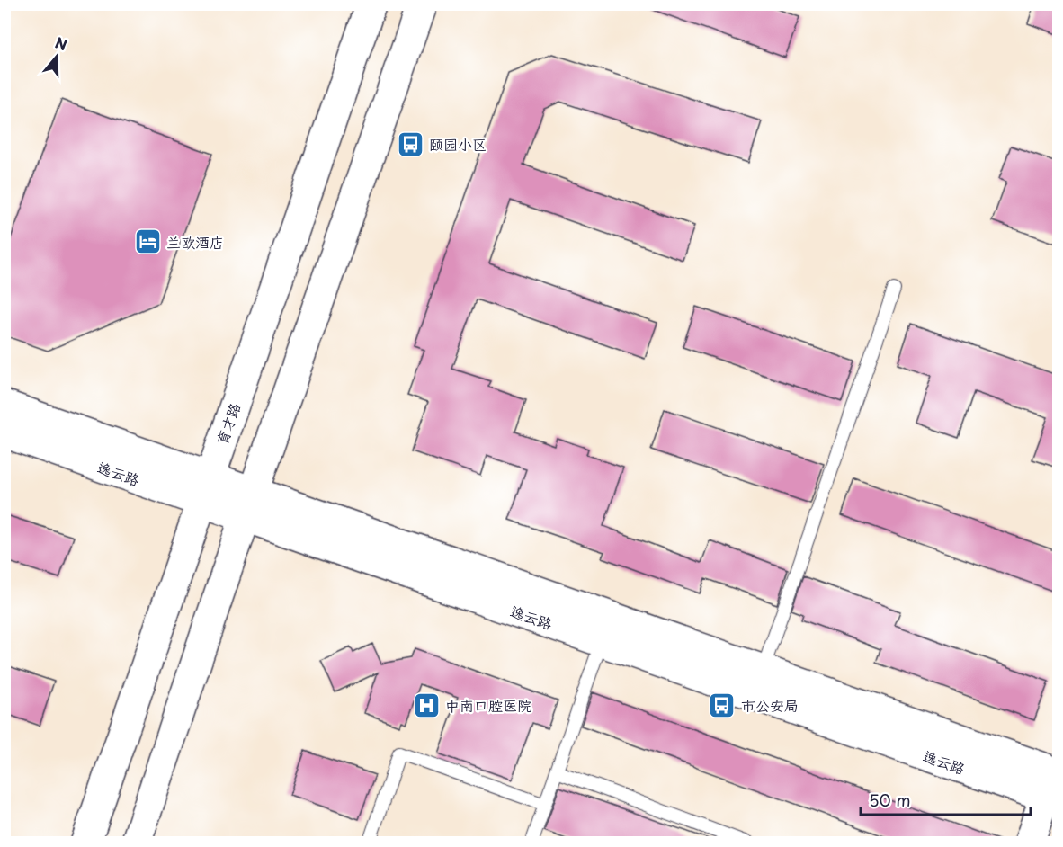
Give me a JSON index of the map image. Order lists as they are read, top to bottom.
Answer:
{
  "streets": {
    "street": ["育才路", "逸云路"]
  },
  "crossings": [
    ["育才路", "逸云路"]
  ],
  "places": {
    "bus stop": ["颐园小区", "市公安局"],
    "hotel": ["兰欧酒店"],
    "hospital": ["中南口腔医院"]
  },
  "scale_bar": "50 m",
  "north": "top"
}
